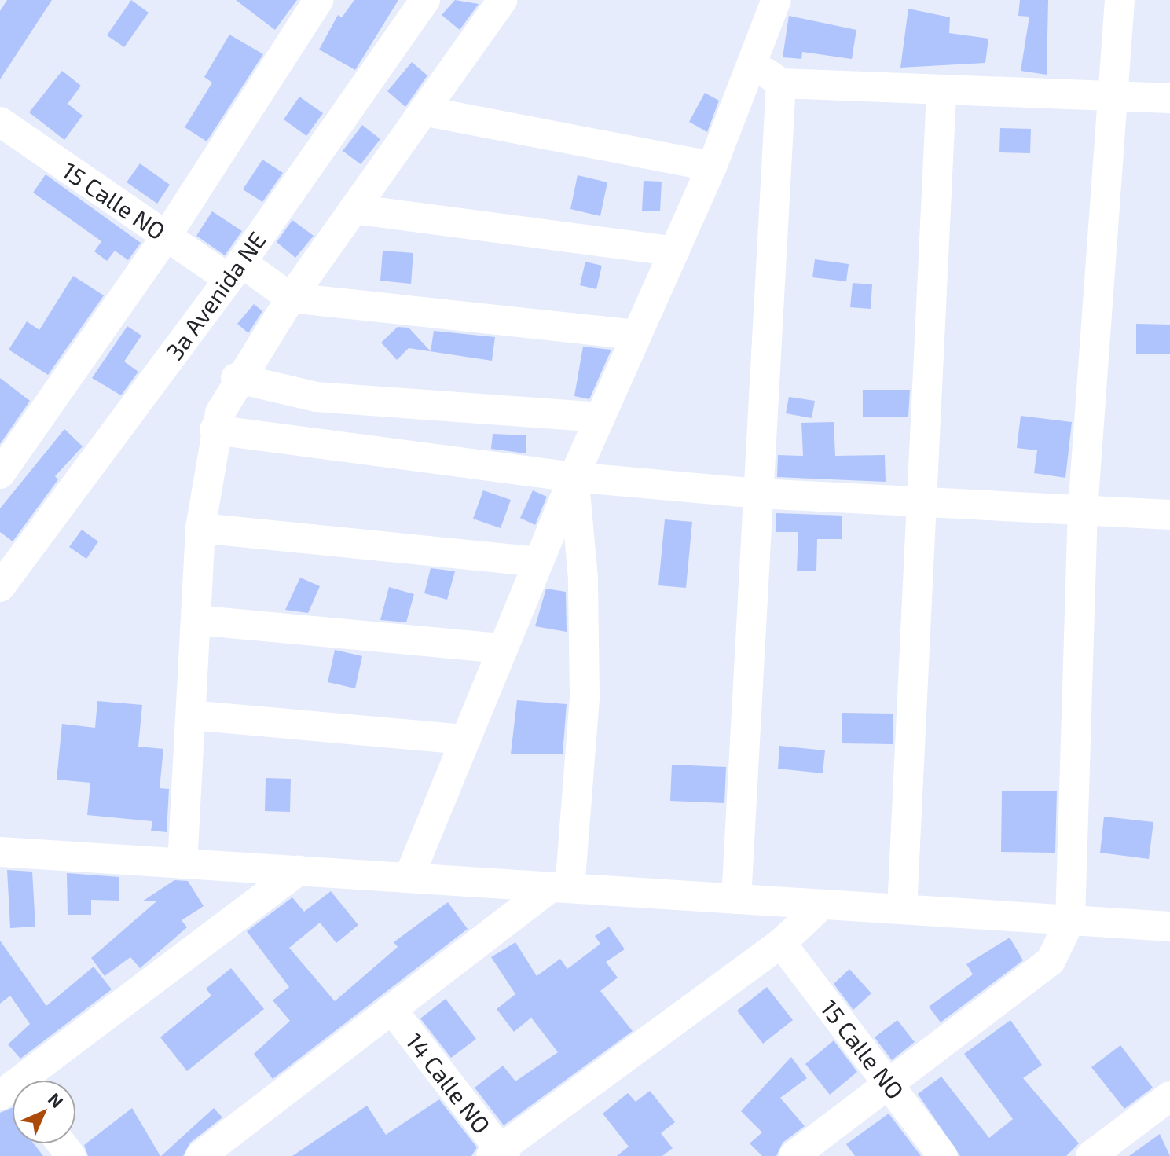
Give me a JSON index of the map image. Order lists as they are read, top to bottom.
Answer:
{
  "streets": {
    "street": ["15 Calle NO", "3a Avenida NE", "14 Calle NO"]
  },
  "crossings": [
    ["15 Calle NO", "3a Avenida NE"]
  ],
  "north": "top right"
}
